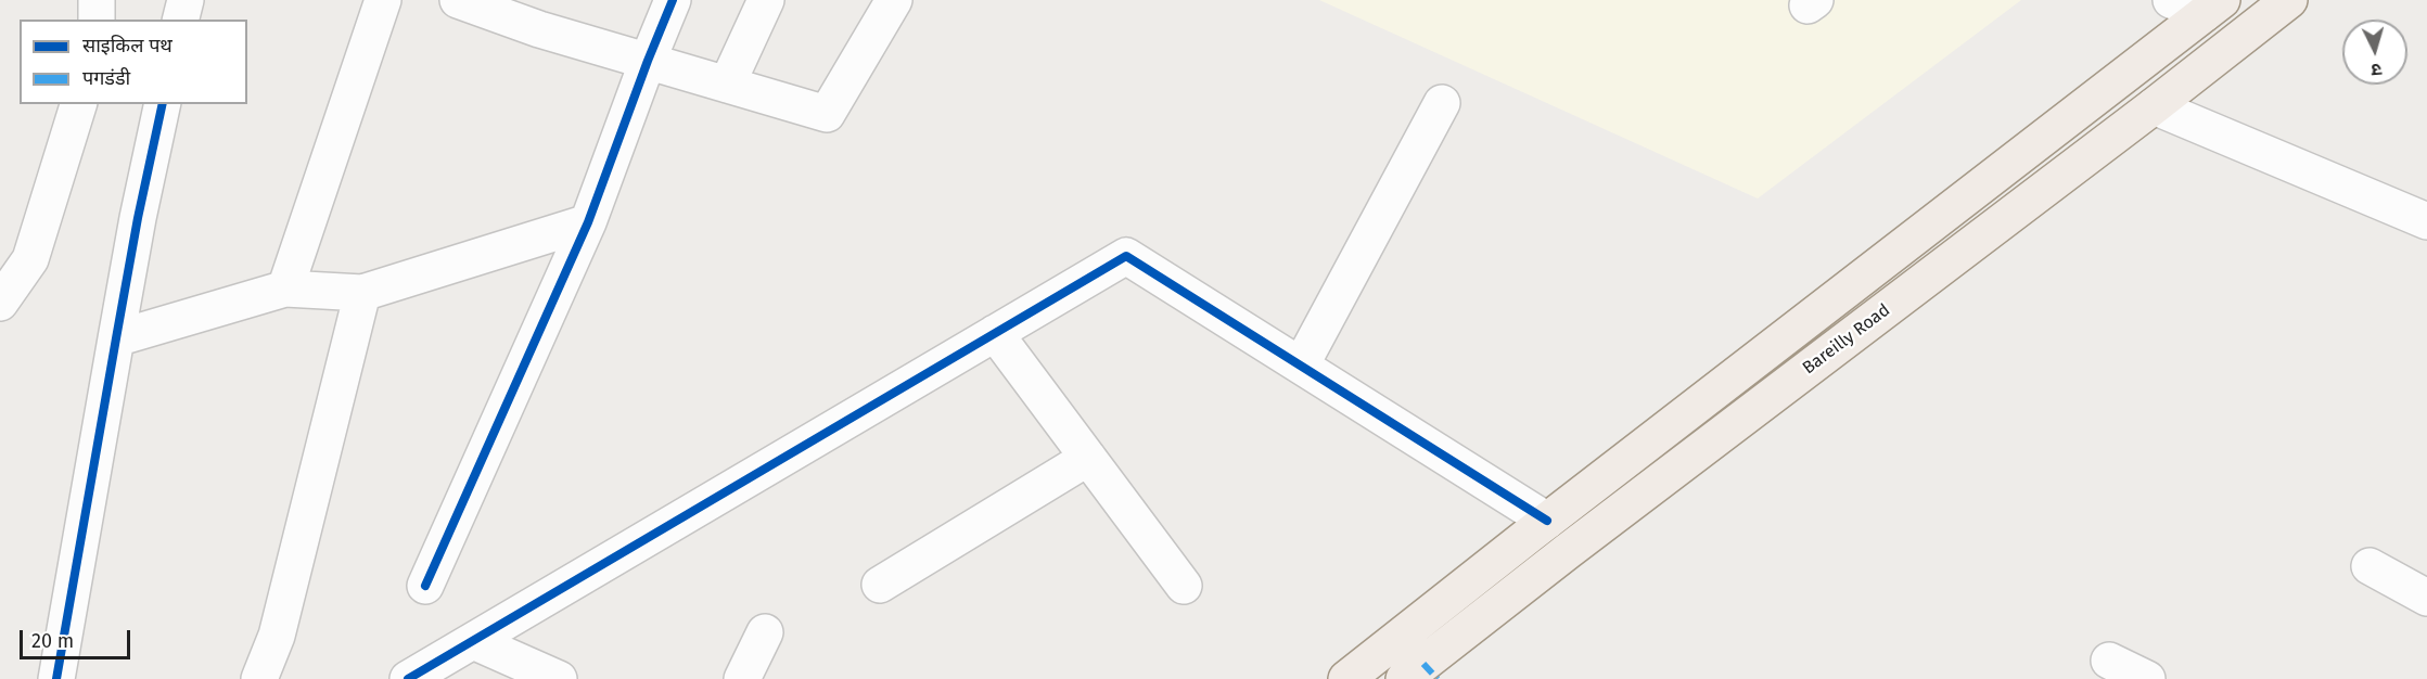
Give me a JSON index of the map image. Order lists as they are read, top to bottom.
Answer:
{
  "streets": {
    "main road": ["Bareilly Road"]
  },
  "legend": ["साइकिल पथ", "पगडंडी"],
  "scale_bar": "20 m",
  "north": "bottom"
}
